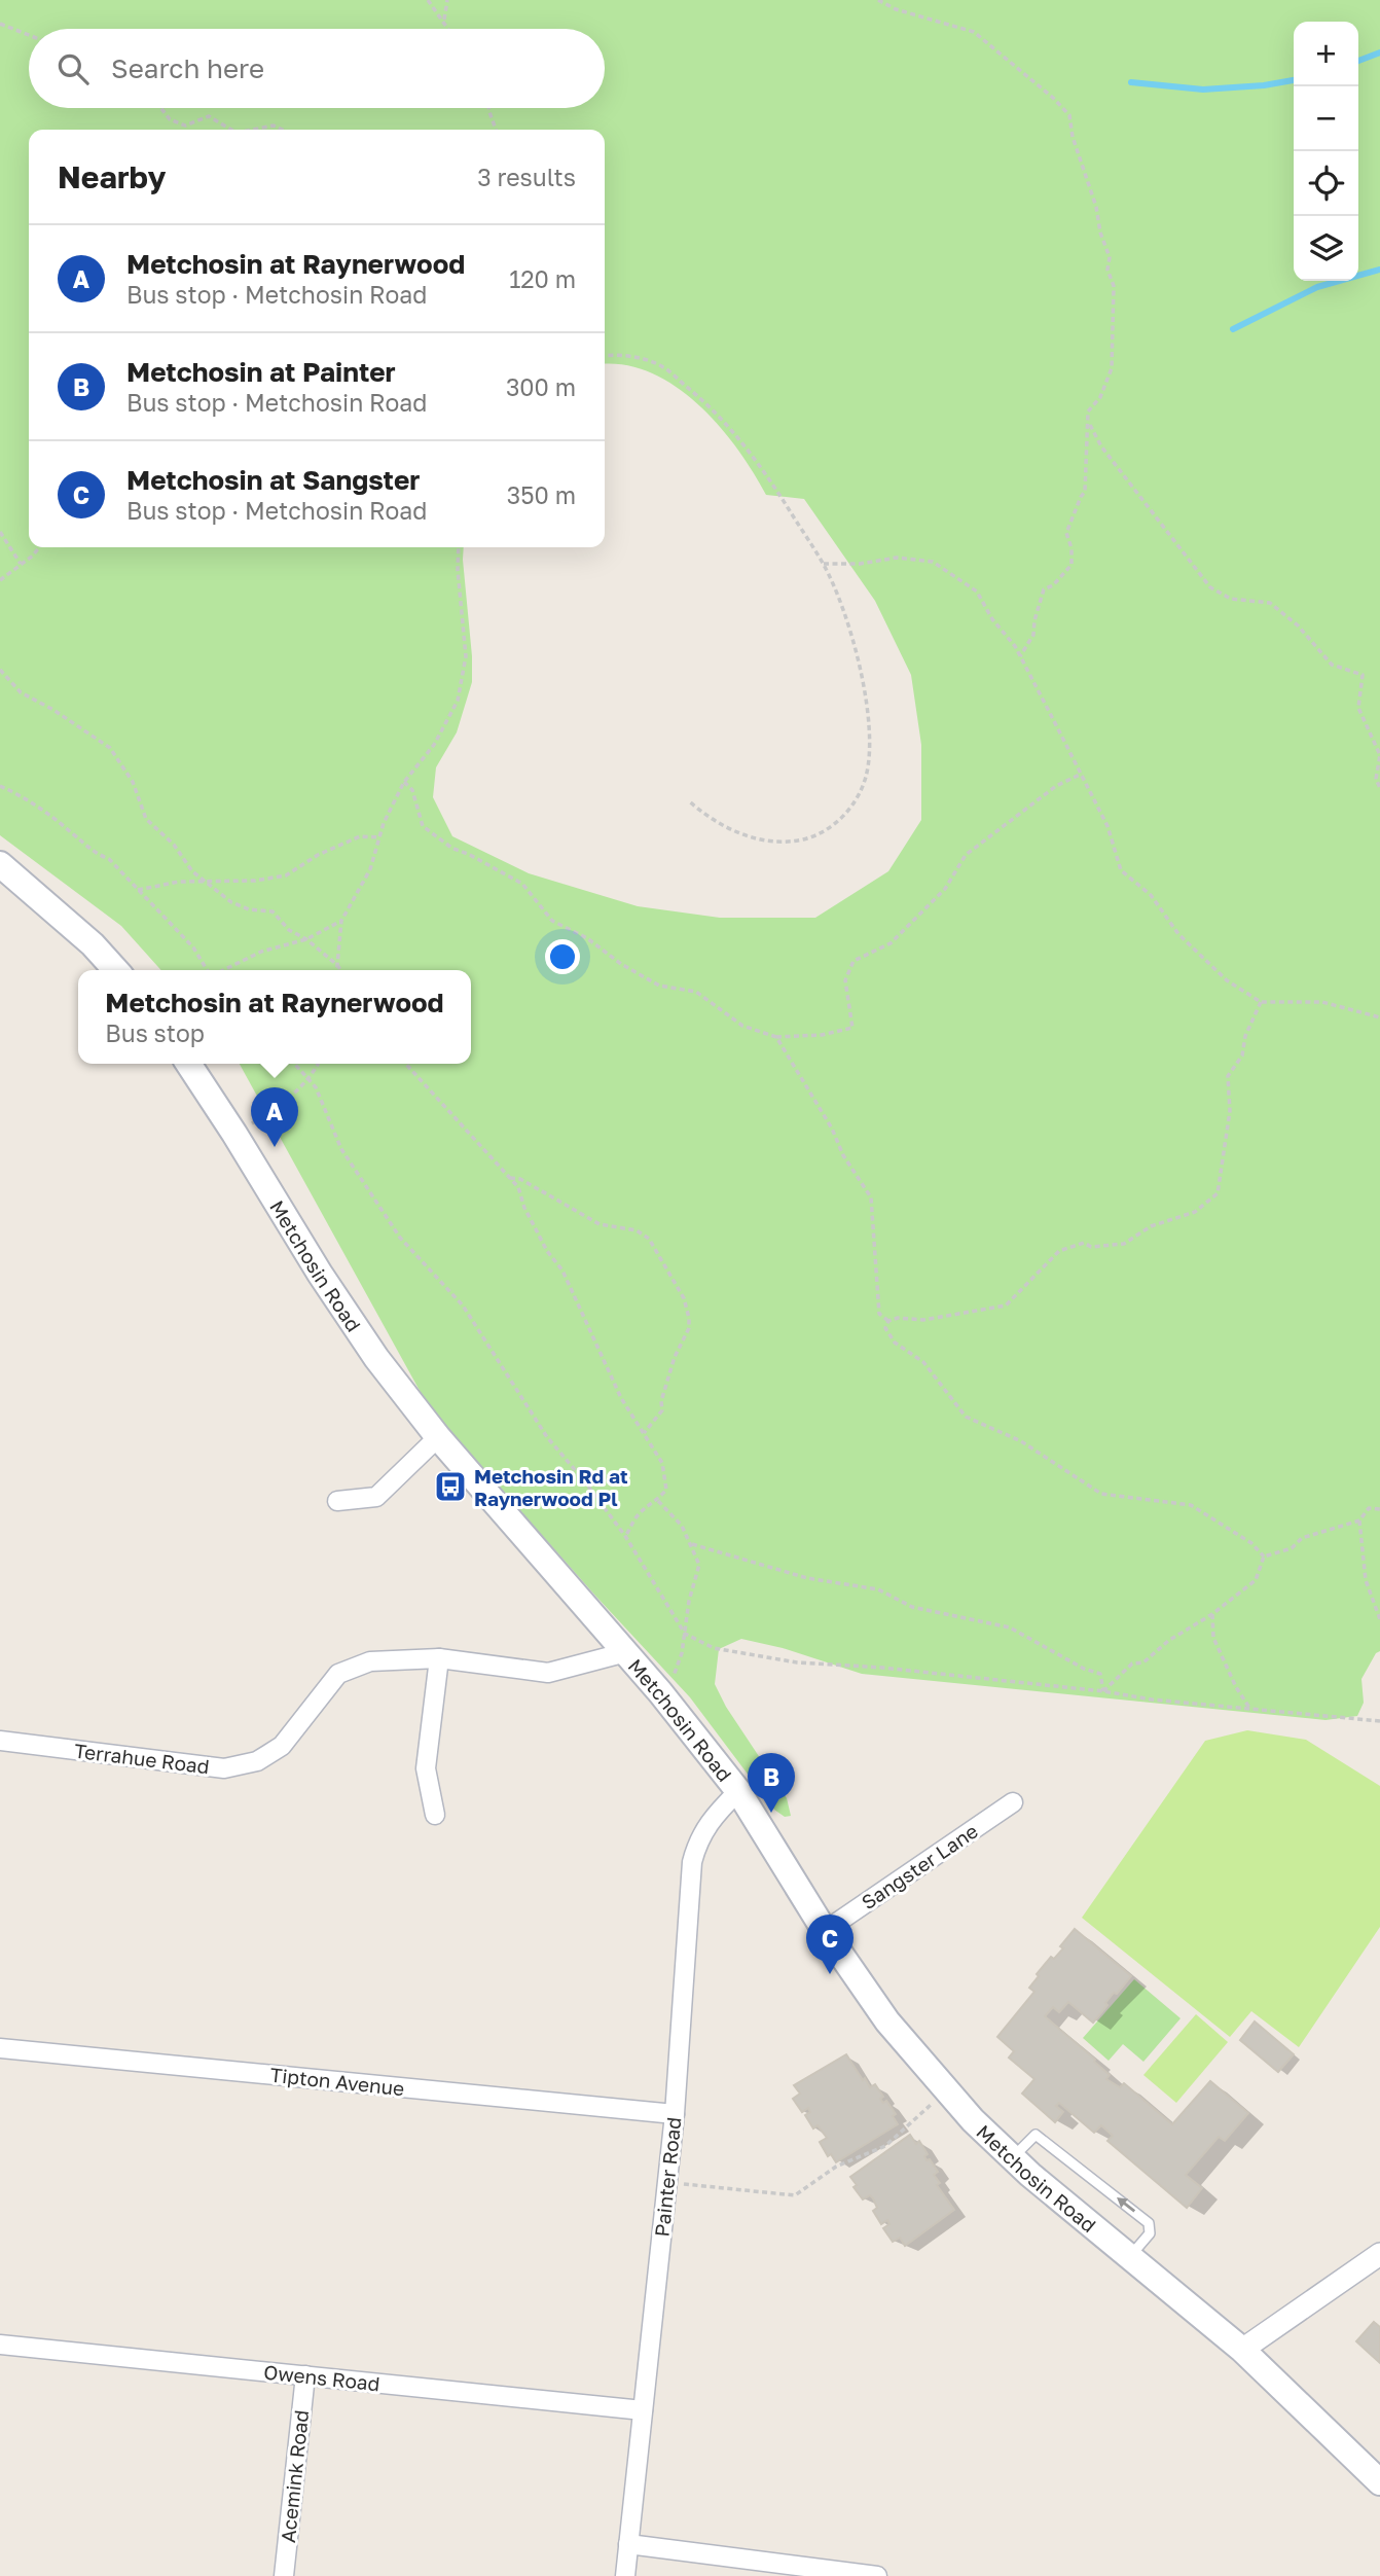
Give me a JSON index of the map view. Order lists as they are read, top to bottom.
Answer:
{
  "streets": {
    "main road": ["Metchosin Road"],
    "street": [
      "Terrahue Road",
      "Sangster Lane",
      "Tipton Avenue",
      "Painter Road",
      "Owens Road",
      "Acemink Road"
    ]
  },
  "crossings": [
    ["Metchosin Road", "Terrahue Road"],
    ["Metchosin Road", "Sangster Lane"],
    ["Metchosin Road", "Painter Road"],
    ["Tipton Avenue", "Painter Road"],
    ["Painter Road", "Owens Road"],
    ["Owens Road", "Acemink Road"]
  ],
  "places": {
    "bus stop": ["Metchosin Rd at Raynerwood Pl"]
  },
  "page": {
    "map_buttons": ["+", "−"],
    "search": "Search here",
    "heading": ["Nearby", "3 results"],
    "list": [
      {
        "mark": "A",
        "name": "Metchosin at Raynerwood",
        "note": "Bus stop · Metchosin Road",
        "value": "120 m"
      },
      {
        "mark": "B",
        "name": "Metchosin at Painter",
        "note": "Bus stop · Metchosin Road",
        "value": "300 m"
      },
      {
        "mark": "C",
        "name": "Metchosin at Sangster",
        "note": "Bus stop · Metchosin Road",
        "value": "350 m"
      }
    ],
    "popup": ["Metchosin at Raynerwood", "Bus stop"],
    "pins": ["A", "B", "C"]
  }
}
